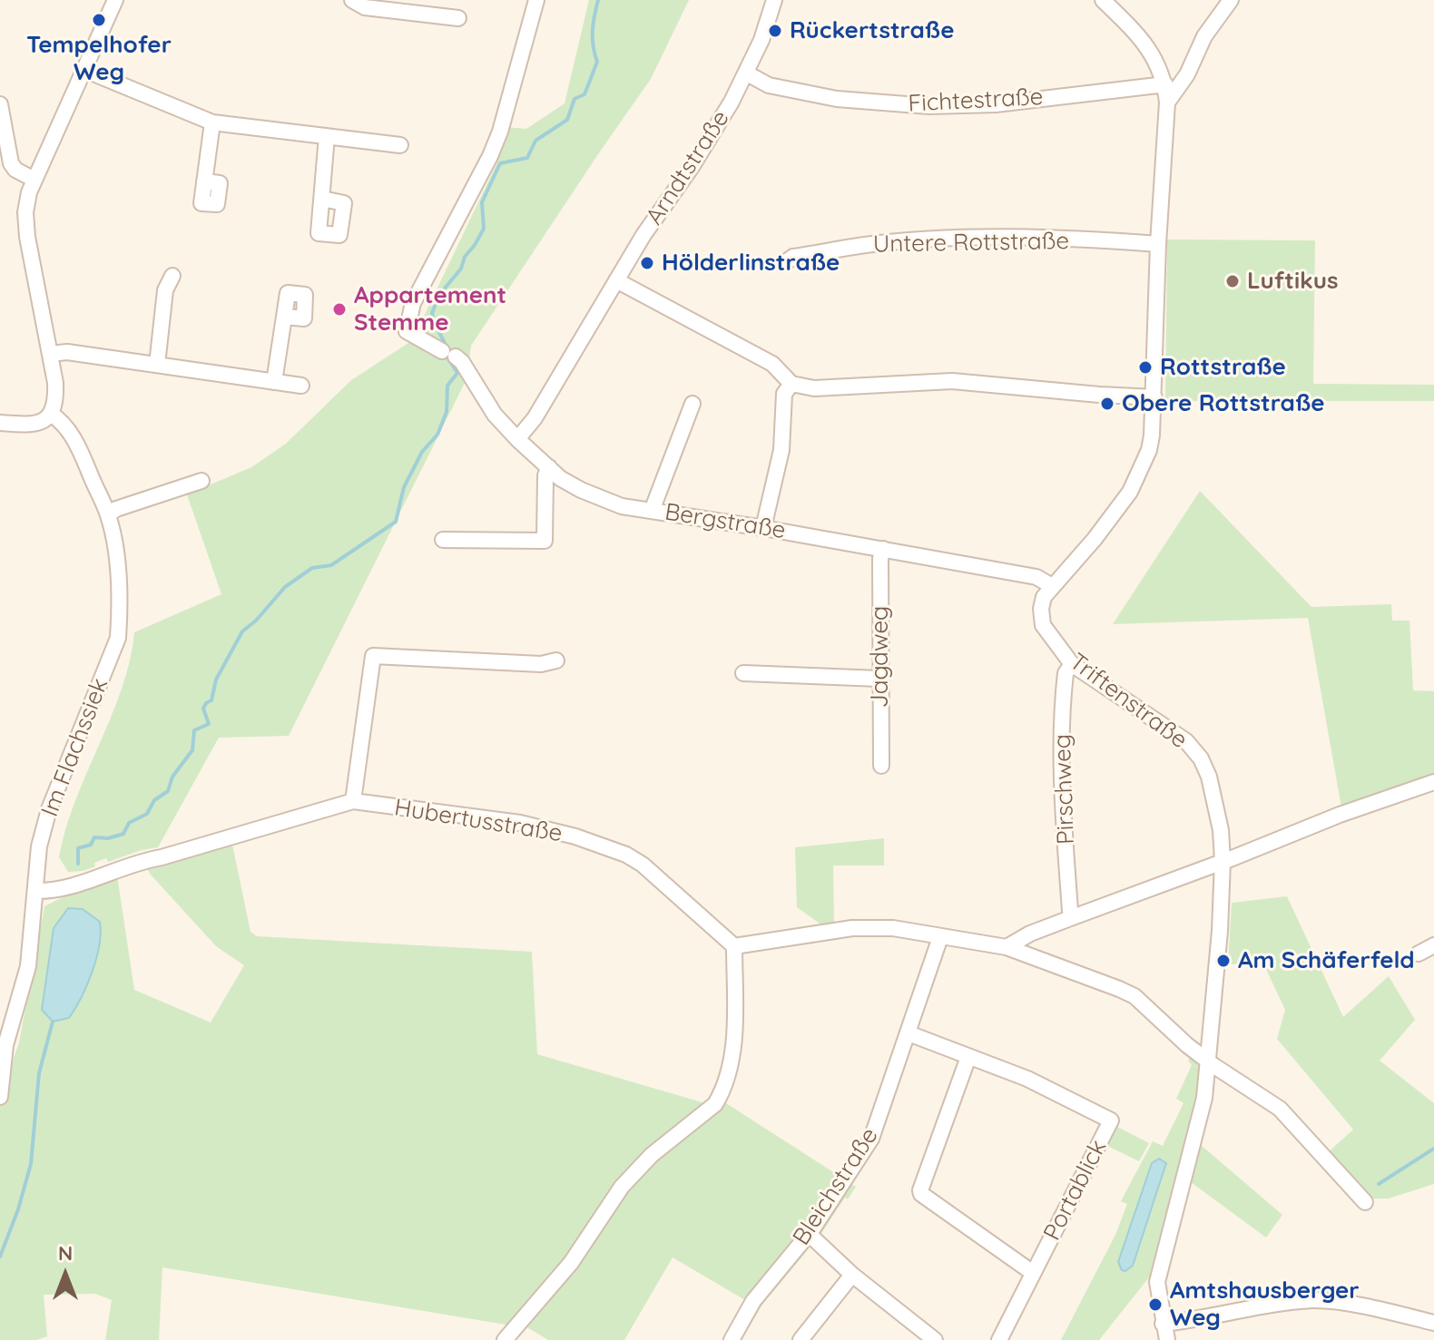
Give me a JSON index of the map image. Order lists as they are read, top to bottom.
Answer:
{
  "streets": {
    "street": [
      "Fichtestraße",
      "Arndtstraße",
      "Untere Rottstraße",
      "Bergstraße",
      "Jagdweg",
      "Triftenstraße",
      "Im Flachssiek",
      "Pirschweg",
      "Hubertusstraße",
      "Bleichstraße",
      "Portablick"
    ]
  },
  "crossings": [
    ["Fichtestraße", "Arndtstraße"],
    ["Fichtestraße", "Triftenstraße"],
    ["Arndtstraße", "Bergstraße"],
    ["Untere Rottstraße", "Triftenstraße"],
    ["Bergstraße", "Jagdweg"],
    ["Bergstraße", "Triftenstraße"],
    ["Triftenstraße", "Pirschweg"],
    ["Im Flachssiek", "Hubertusstraße"],
    ["Bleichstraße", "Portablick"]
  ],
  "places": [
    "Tempelhofer Weg",
    "Rückertstraße",
    "Hölderlinstraße",
    "Luftikus",
    "Appartement Stemme",
    "Rottstraße",
    "Obere Rottstraße",
    "Am Schäferfeld",
    "Amtshausberger Weg"
  ],
  "north": "top"
}
